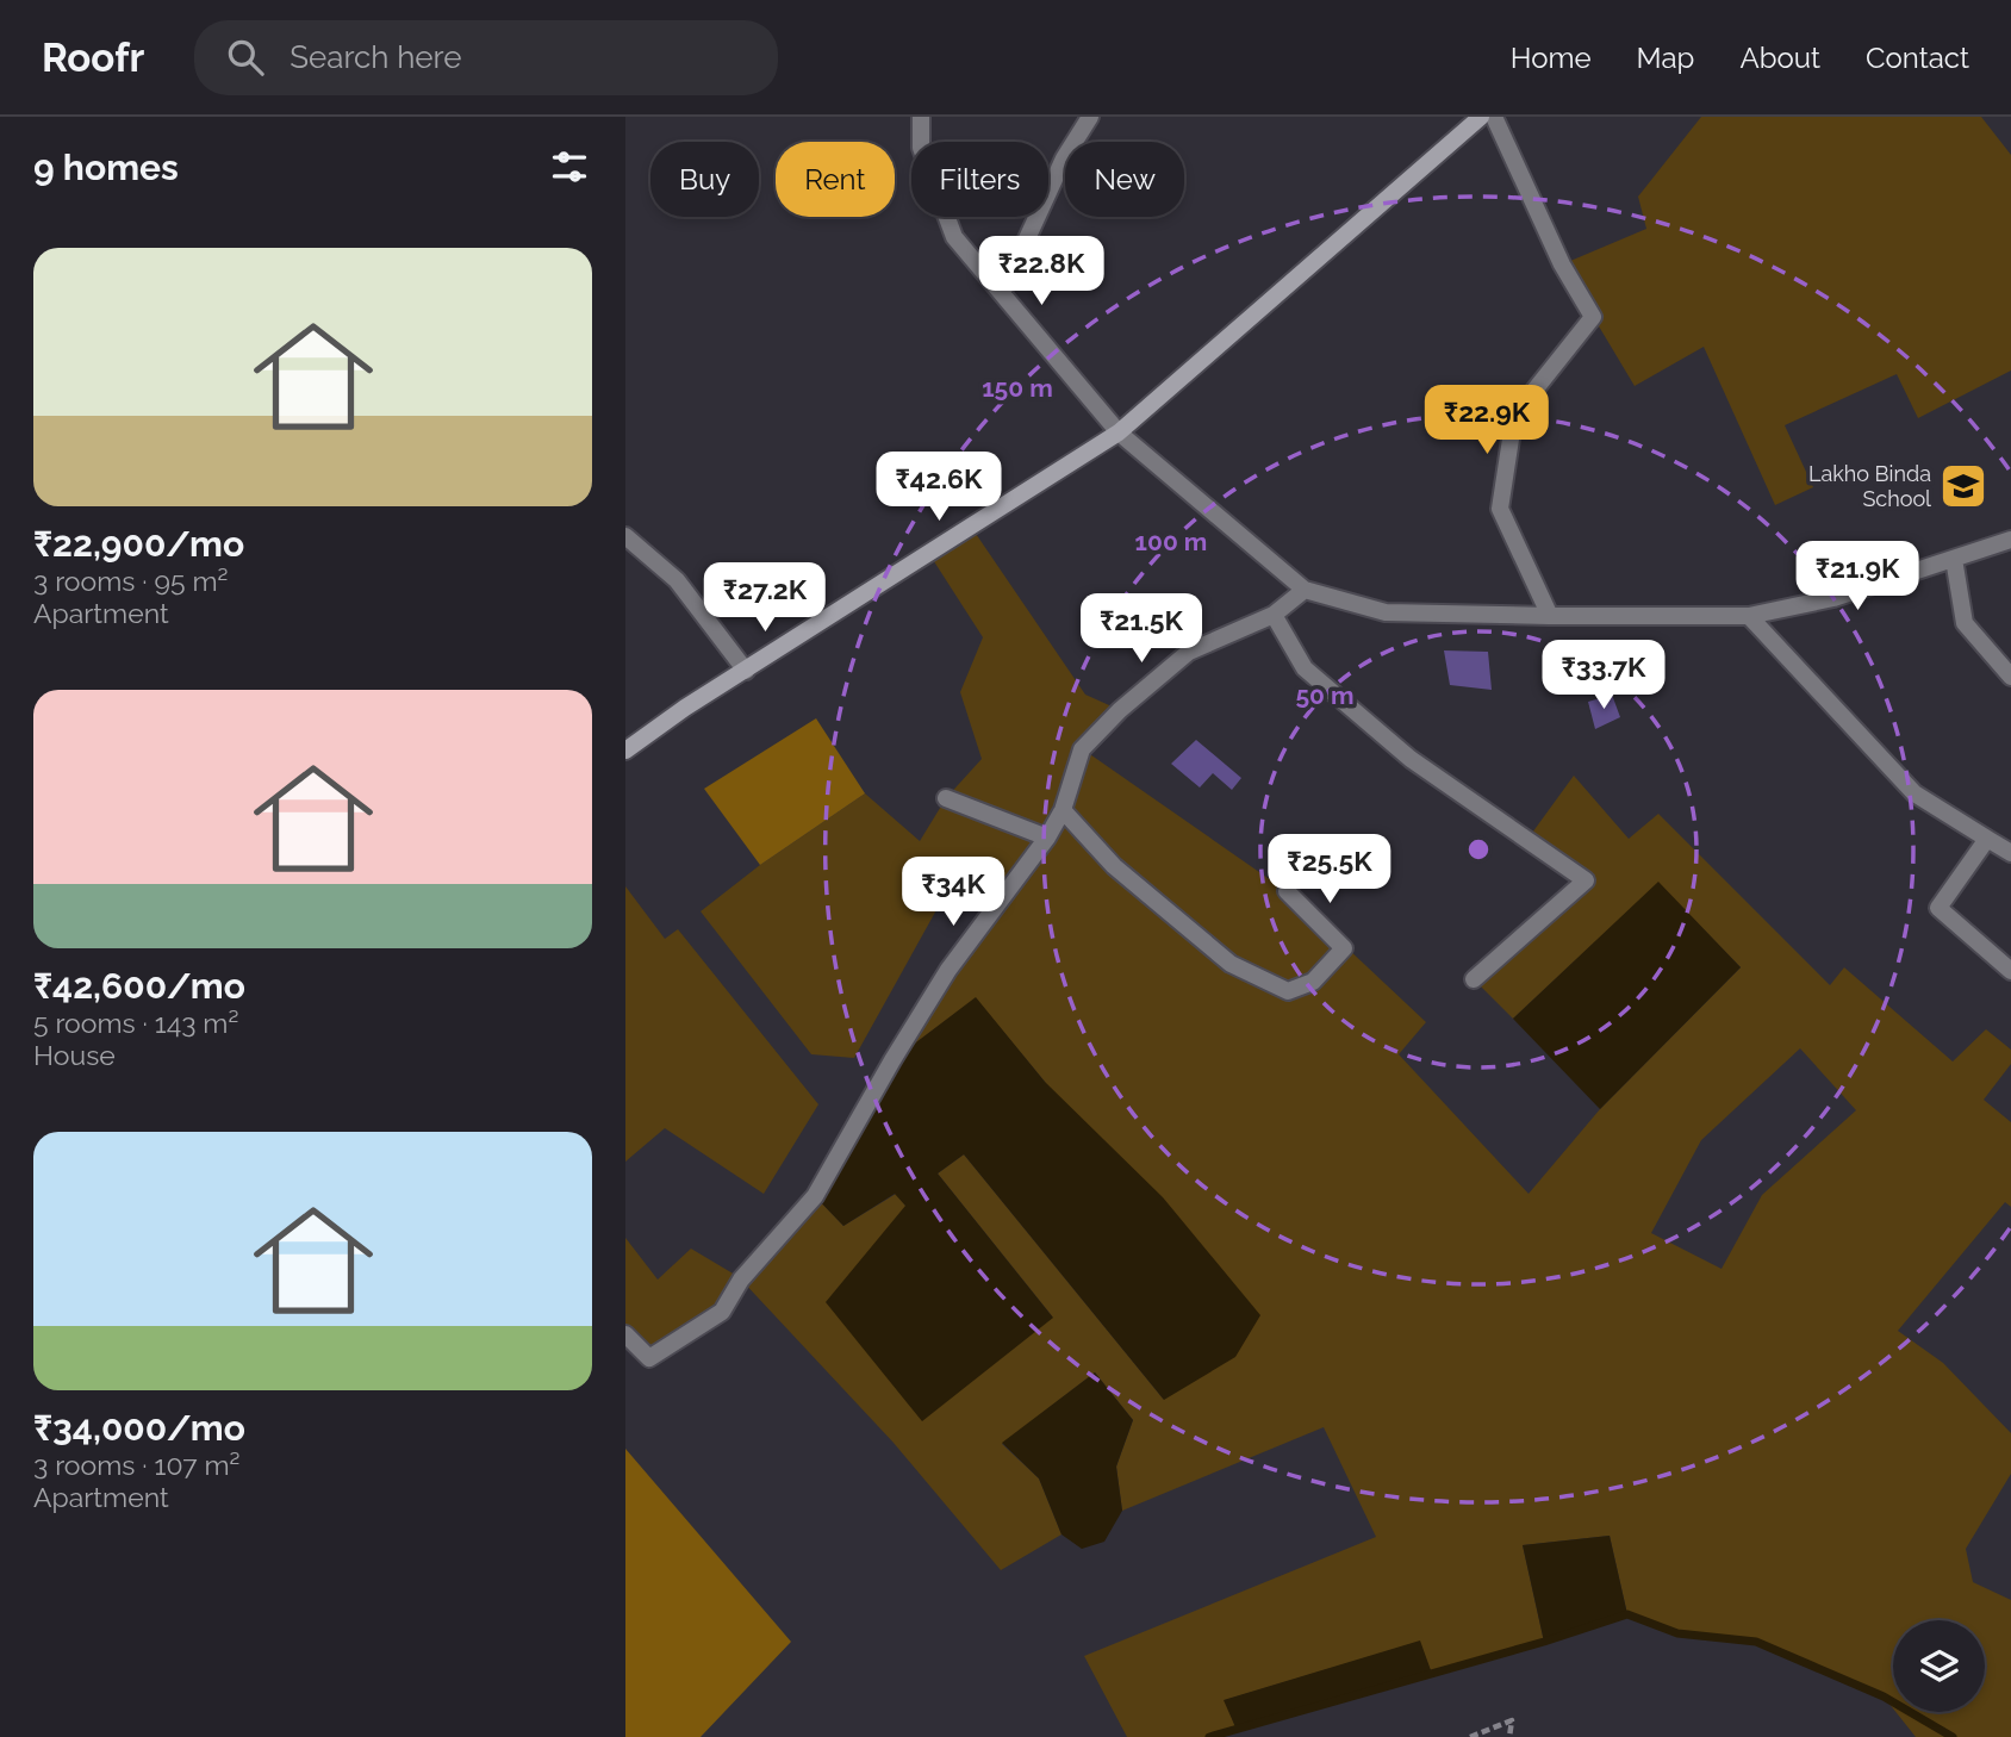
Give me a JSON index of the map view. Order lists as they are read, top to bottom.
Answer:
{
  "places": {
    "school or university": ["Lakho Binda School"]
  },
  "page": {
    "header": "Roofr",
    "search": "Search here",
    "nav": [
      "Home",
      "Map",
      "About",
      "Contact"
    ],
    "heading": "9 homes",
    "chip": [
      "Buy",
      "Rent",
      "Filters",
      "New"
    ],
    "list": [
      {
        "name": "₹22,900/mo",
        "note": "3 rooms · 95 m² · Apartment"
      },
      {
        "name": "₹42,600/mo",
        "note": "5 rooms · 143 m² · House"
      },
      {
        "name": "₹34,000/mo",
        "note": "3 rooms · 107 m² · Apartment"
      }
    ],
    "price": [
      "₹22.8K",
      "₹22.9K",
      "₹42.6K",
      "₹21.9K",
      "₹27.2K",
      "₹21.5K",
      "₹33.7K",
      "₹25.5K",
      "₹34K"
    ]
  },
  "rings": ["150 m", "100 m", "50 m"]
}
